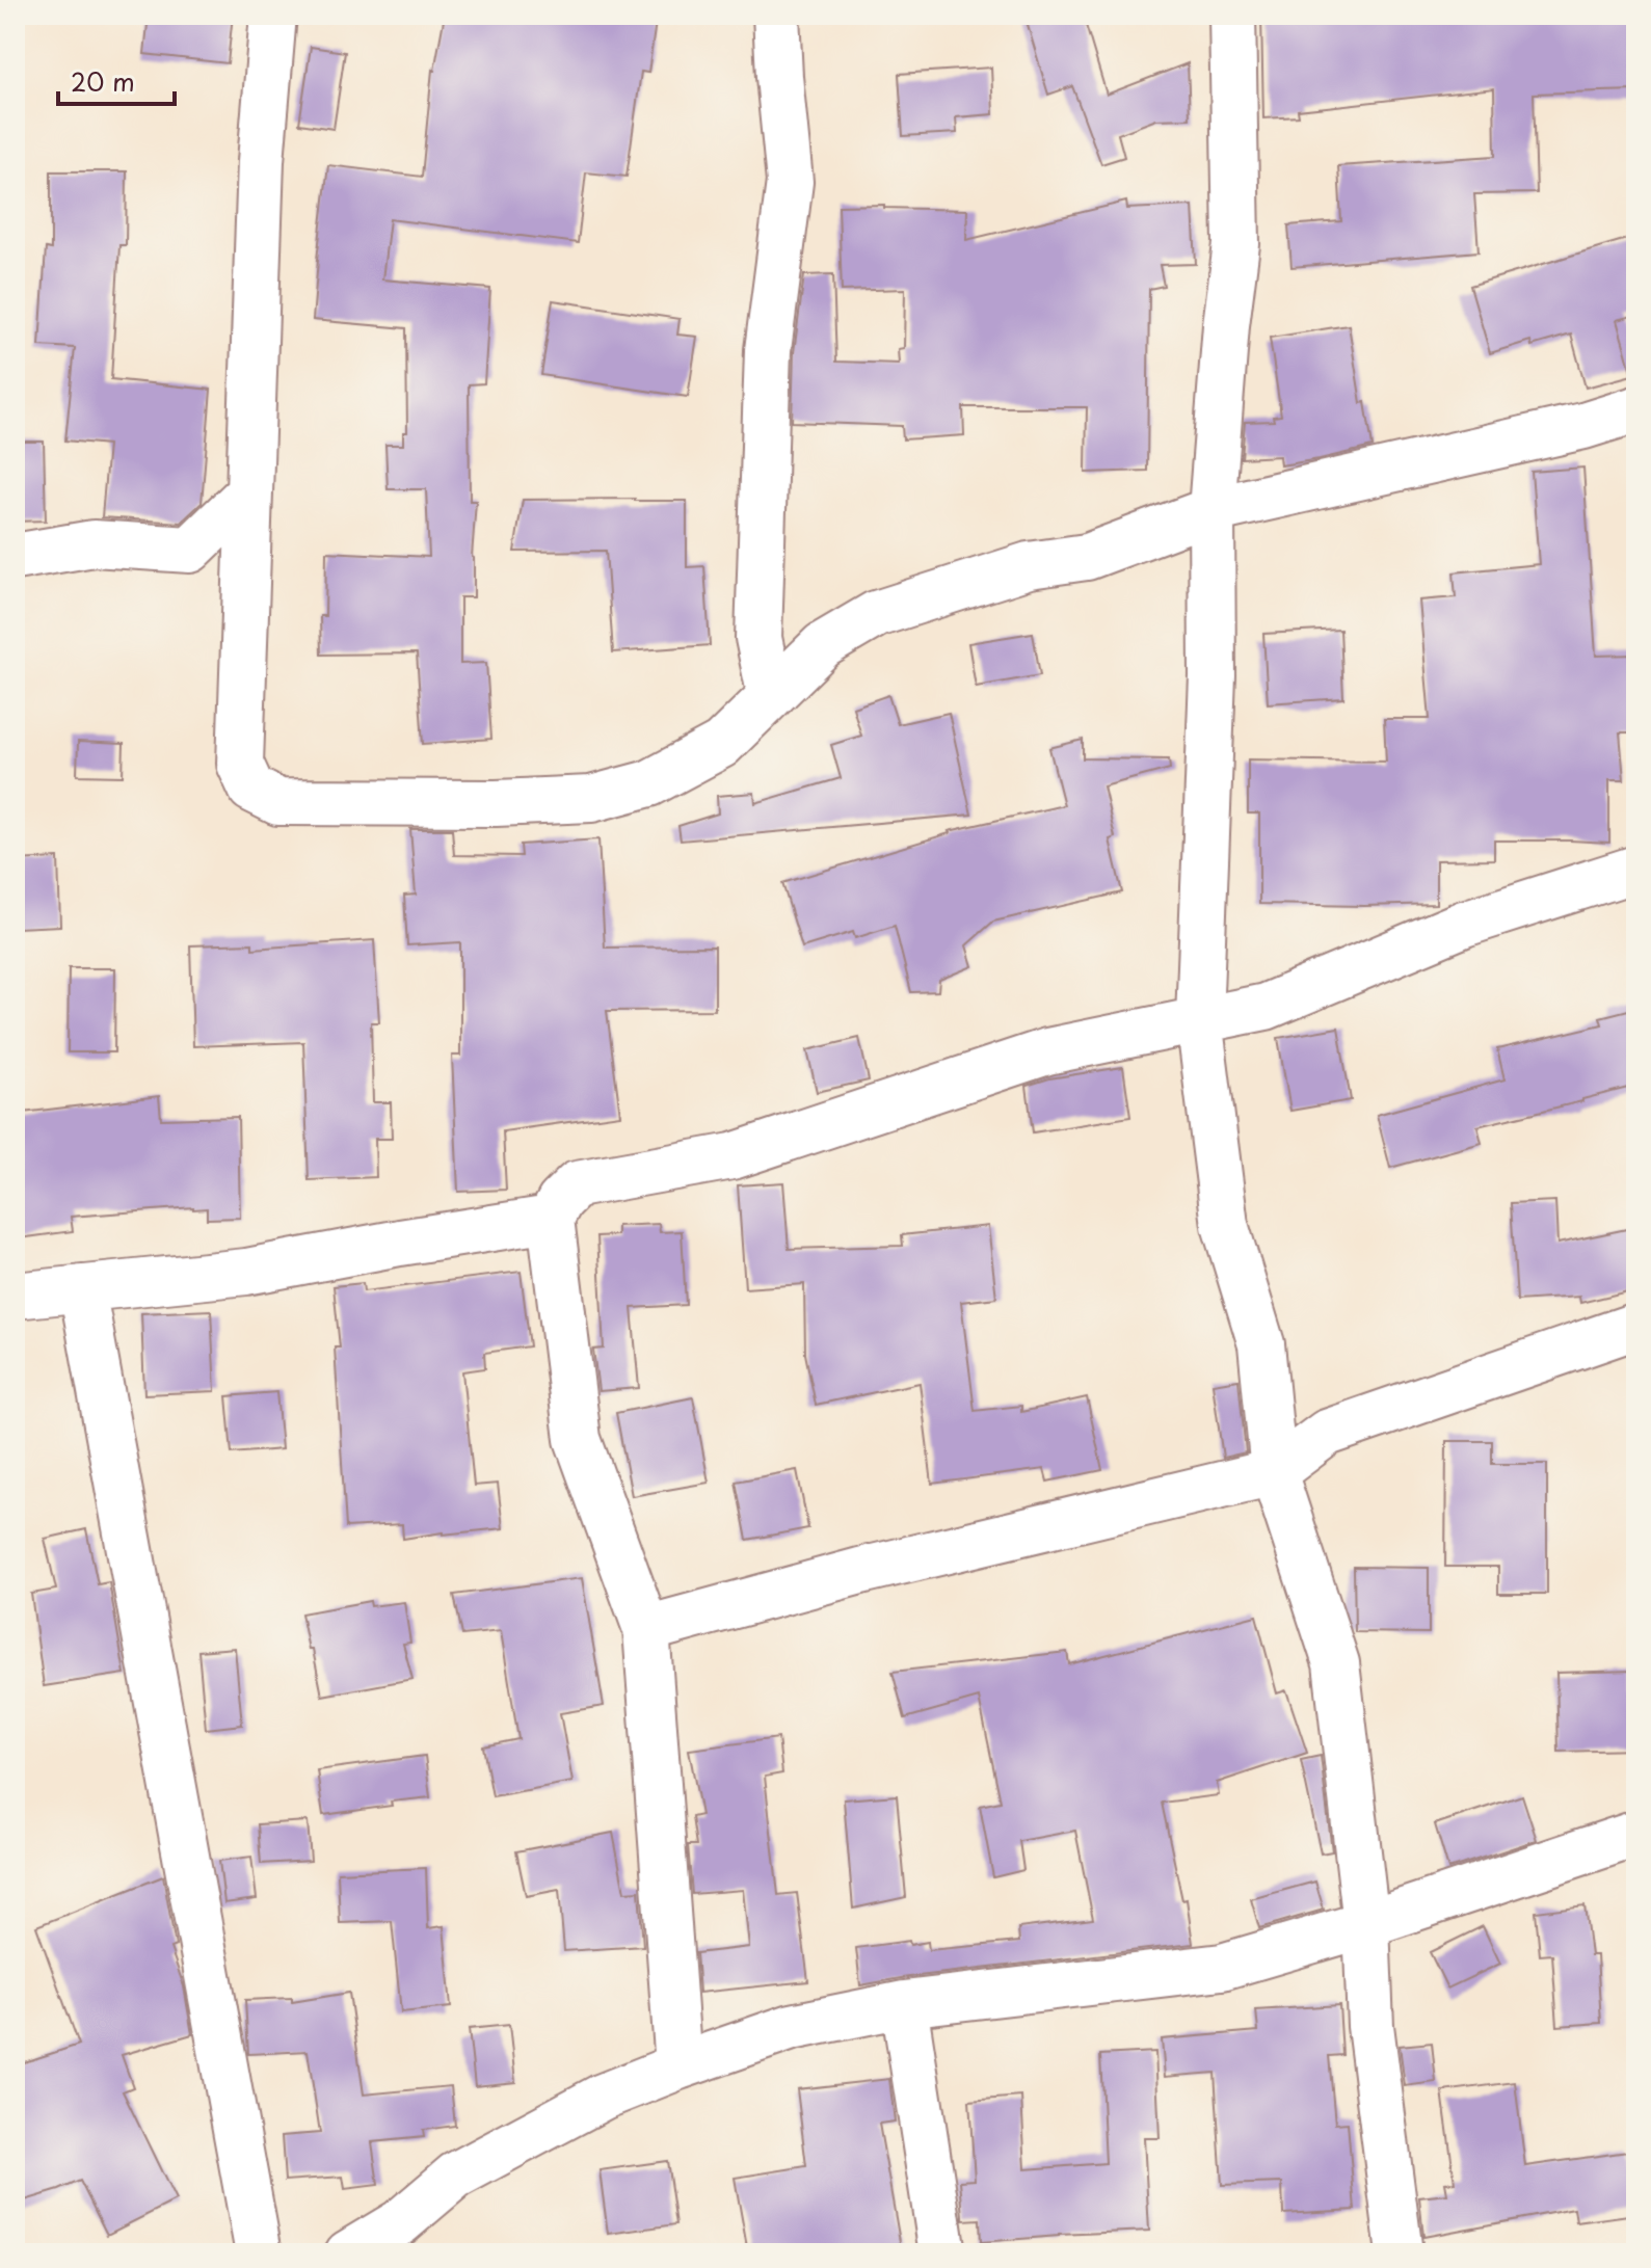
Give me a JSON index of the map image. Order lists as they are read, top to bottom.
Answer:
{
  "scale_bar": "20 m"
}
